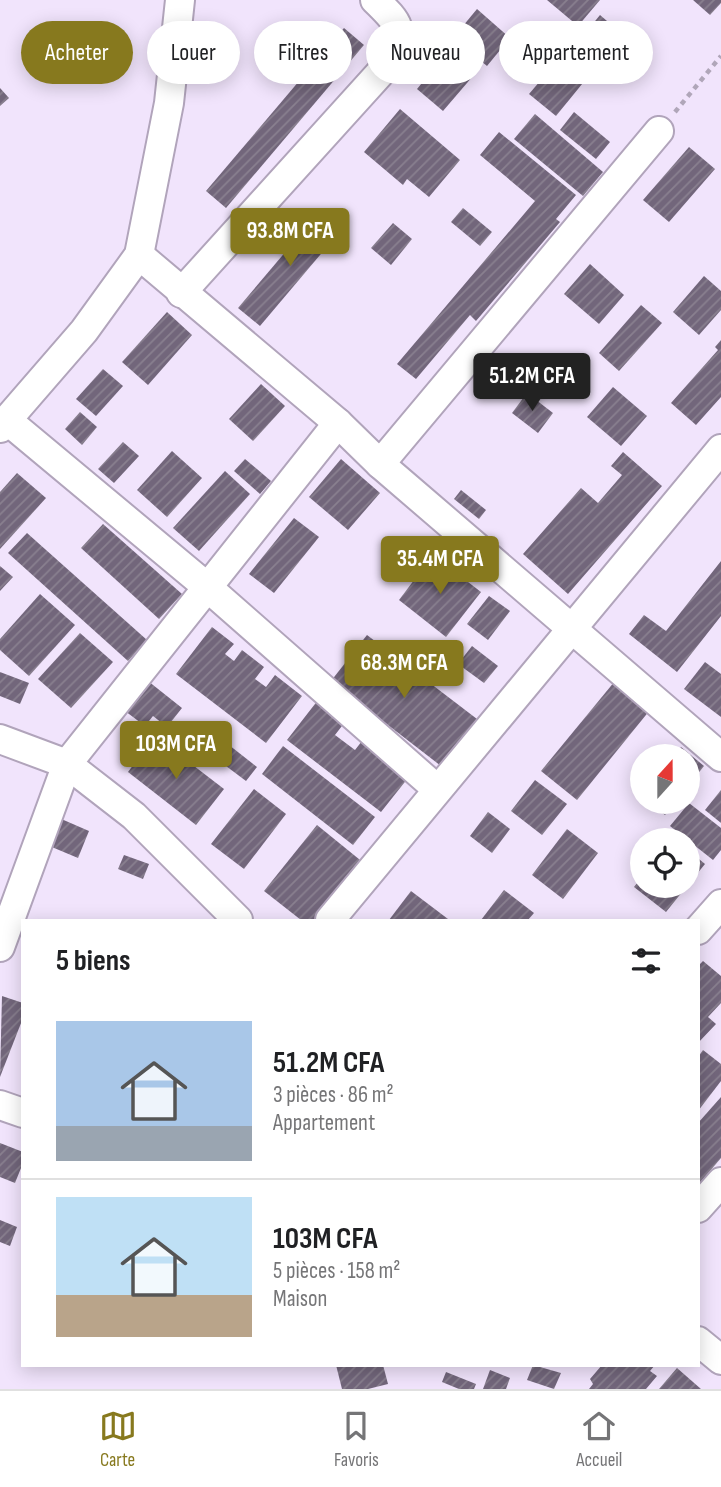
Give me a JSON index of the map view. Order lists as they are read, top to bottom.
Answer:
{
  "north": "top",
  "page": {
    "chip": [
      "Acheter",
      "Louer",
      "Filtres",
      "Nouveau",
      "Appartement"
    ],
    "price": [
      "93.8M CFA",
      "51.2M CFA",
      "35.4M CFA",
      "68.3M CFA",
      "103M CFA"
    ],
    "heading": "5 biens",
    "list": [
      {
        "name": "51.2M CFA",
        "note": "3 pièces · 86 m² · Appartement"
      },
      {
        "name": "103M CFA",
        "note": "5 pièces · 158 m² · Maison"
      }
    ],
    "tabs": ["Carte", "Favoris", "Accueil"]
  }
}
